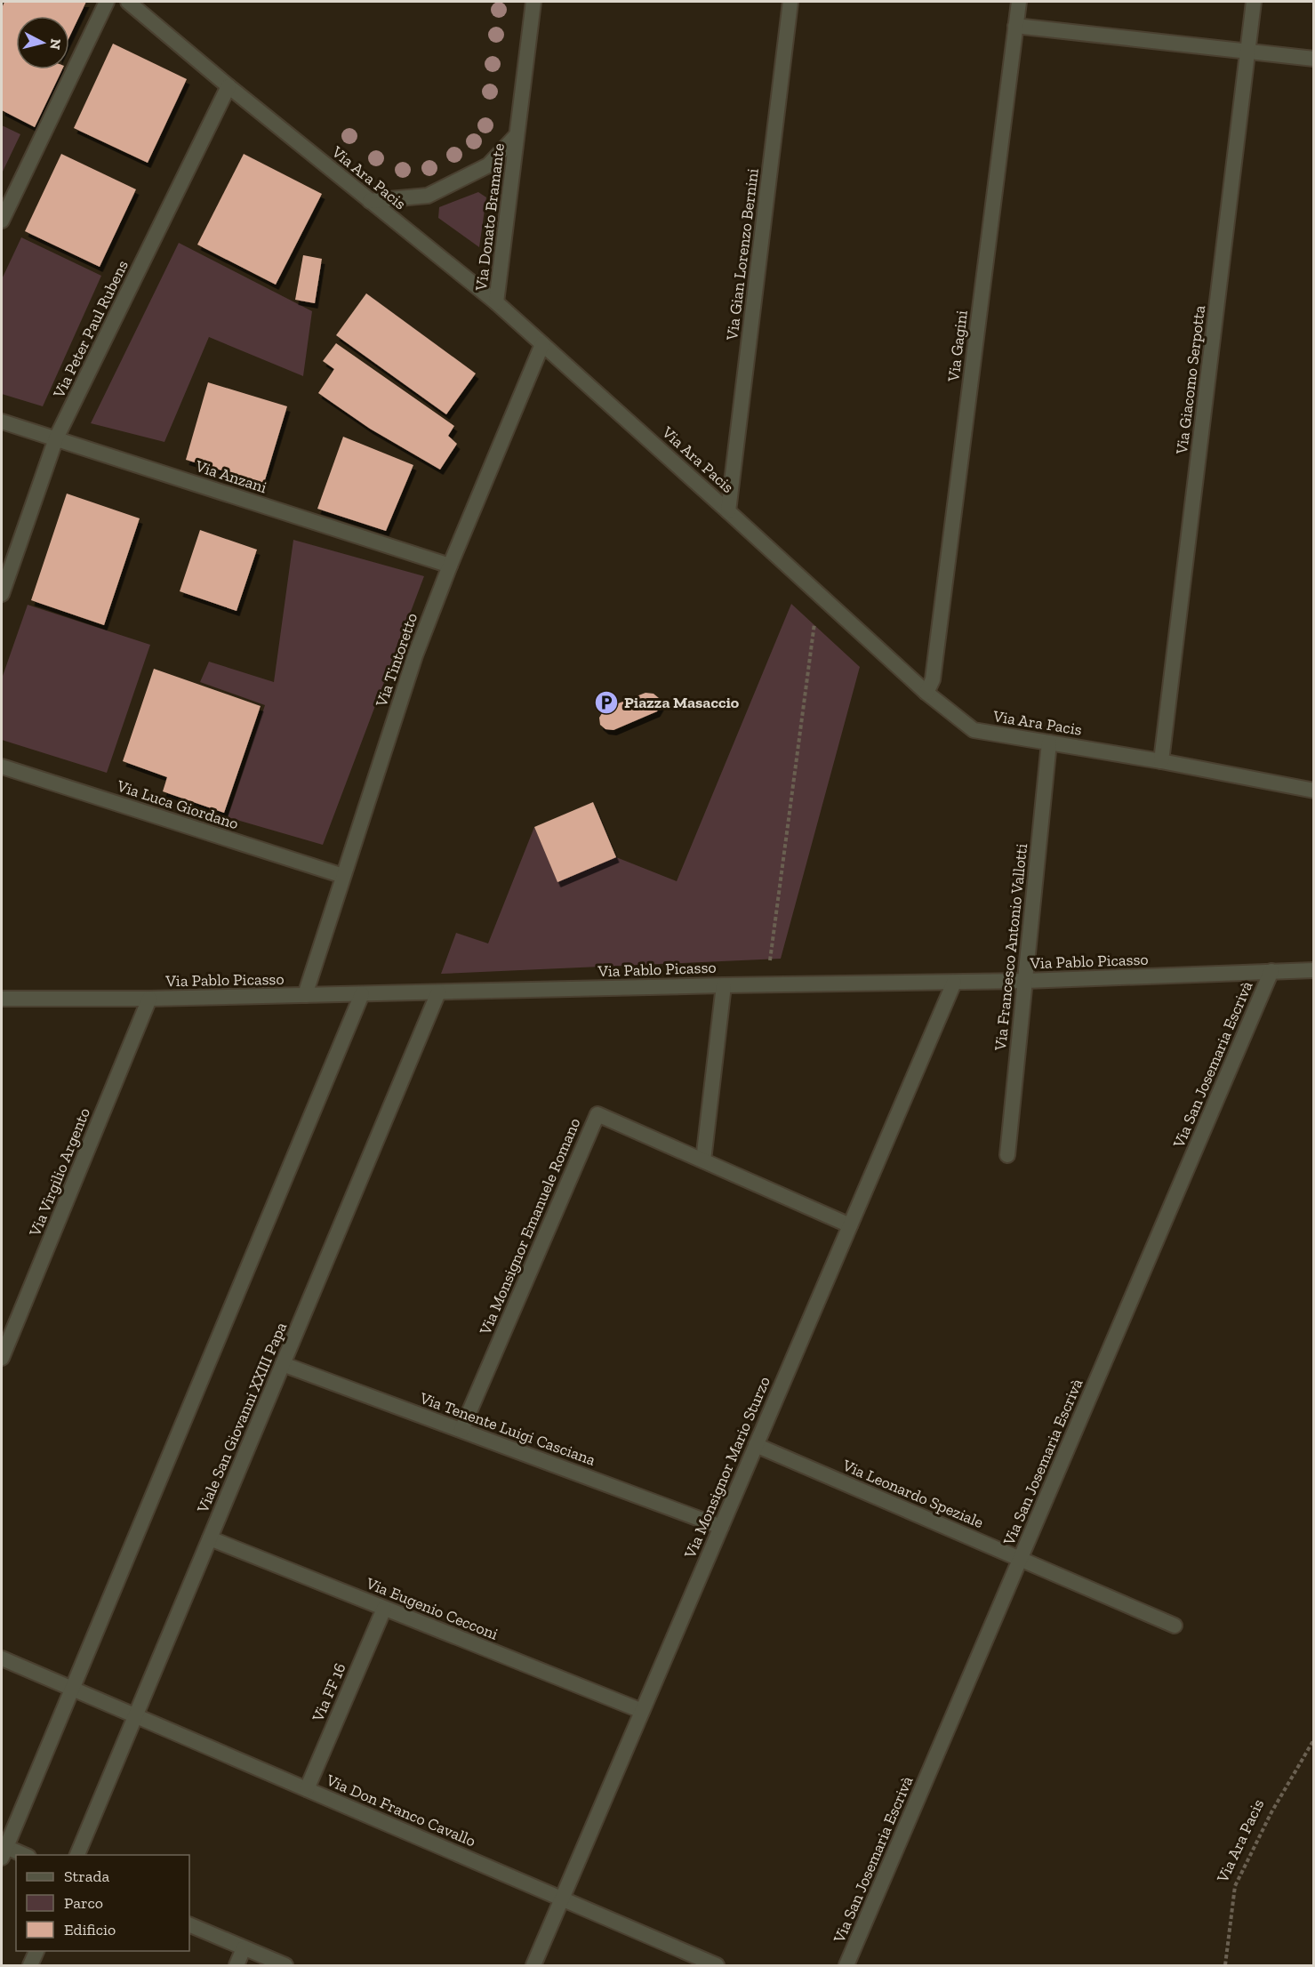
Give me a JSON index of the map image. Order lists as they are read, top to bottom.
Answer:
{
  "streets": {
    "street": [
      "Via Ara Pacis",
      "Via Donato Bramante",
      "Via Gian Lorenzo Bernini",
      "Via Peter Paul Rubens",
      "Via Gagini",
      "Via Giacomo Serpotta",
      "Via Anzani",
      "Via Tintoretto",
      "Via Luca Giordano",
      "Via Francesco Antonio Vallotti",
      "Via Pablo Picasso",
      "Via San Josemaria Escrivà",
      "Via Virgilio Argento",
      "Via Monsignor Emanuele Romano",
      "Viale San Giovanni XXIII Papa",
      "Via Tenente Luigi Casciana",
      "Via Monsignor Mario Sturzo",
      "Via Leonardo Speziale",
      "Via Eugenio Cecconi",
      "Via FF 16",
      "Via Don Franco Cavallo"
    ]
  },
  "crossings": [
    ["Via Ara Pacis", "Via Donato Bramante"],
    ["Via Ara Pacis", "Via Gian Lorenzo Bernini"],
    ["Via Ara Pacis", "Via Peter Paul Rubens"],
    ["Via Ara Pacis", "Via Gagini"],
    ["Via Ara Pacis", "Via Giacomo Serpotta"],
    ["Via Ara Pacis", "Via Tintoretto"],
    ["Via Ara Pacis", "Via Francesco Antonio Vallotti"],
    ["Via Peter Paul Rubens", "Via Anzani"],
    ["Via Anzani", "Via Tintoretto"],
    ["Via Tintoretto", "Via Luca Giordano"],
    ["Via Tintoretto", "Via Pablo Picasso"],
    ["Via Francesco Antonio Vallotti", "Via Pablo Picasso"],
    ["Via Pablo Picasso", "Via San Josemaria Escrivà"],
    ["Via Pablo Picasso", "Via Virgilio Argento"],
    ["Via Pablo Picasso", "Viale San Giovanni XXIII Papa"],
    ["Via Pablo Picasso", "Via Monsignor Mario Sturzo"],
    ["Via San Josemaria Escrivà", "Via Leonardo Speziale"],
    ["Via Monsignor Emanuele Romano", "Via Tenente Luigi Casciana"],
    ["Via Monsignor Emanuele Romano", "Via Monsignor Mario Sturzo"],
    ["Viale San Giovanni XXIII Papa", "Via Tenente Luigi Casciana"],
    ["Viale San Giovanni XXIII Papa", "Via Eugenio Cecconi"],
    ["Viale San Giovanni XXIII Papa", "Via Don Franco Cavallo"],
    ["Via Tenente Luigi Casciana", "Via Monsignor Mario Sturzo"],
    ["Via Monsignor Mario Sturzo", "Via Leonardo Speziale"],
    ["Via Monsignor Mario Sturzo", "Via Eugenio Cecconi"],
    ["Via Monsignor Mario Sturzo", "Via Don Franco Cavallo"],
    ["Via Eugenio Cecconi", "Via FF 16"],
    ["Via FF 16", "Via Don Franco Cavallo"]
  ],
  "places": {
    "parking": ["Piazza Masaccio"]
  },
  "legend": ["Strada", "Parco", "Edificio"],
  "north": "right"
}
